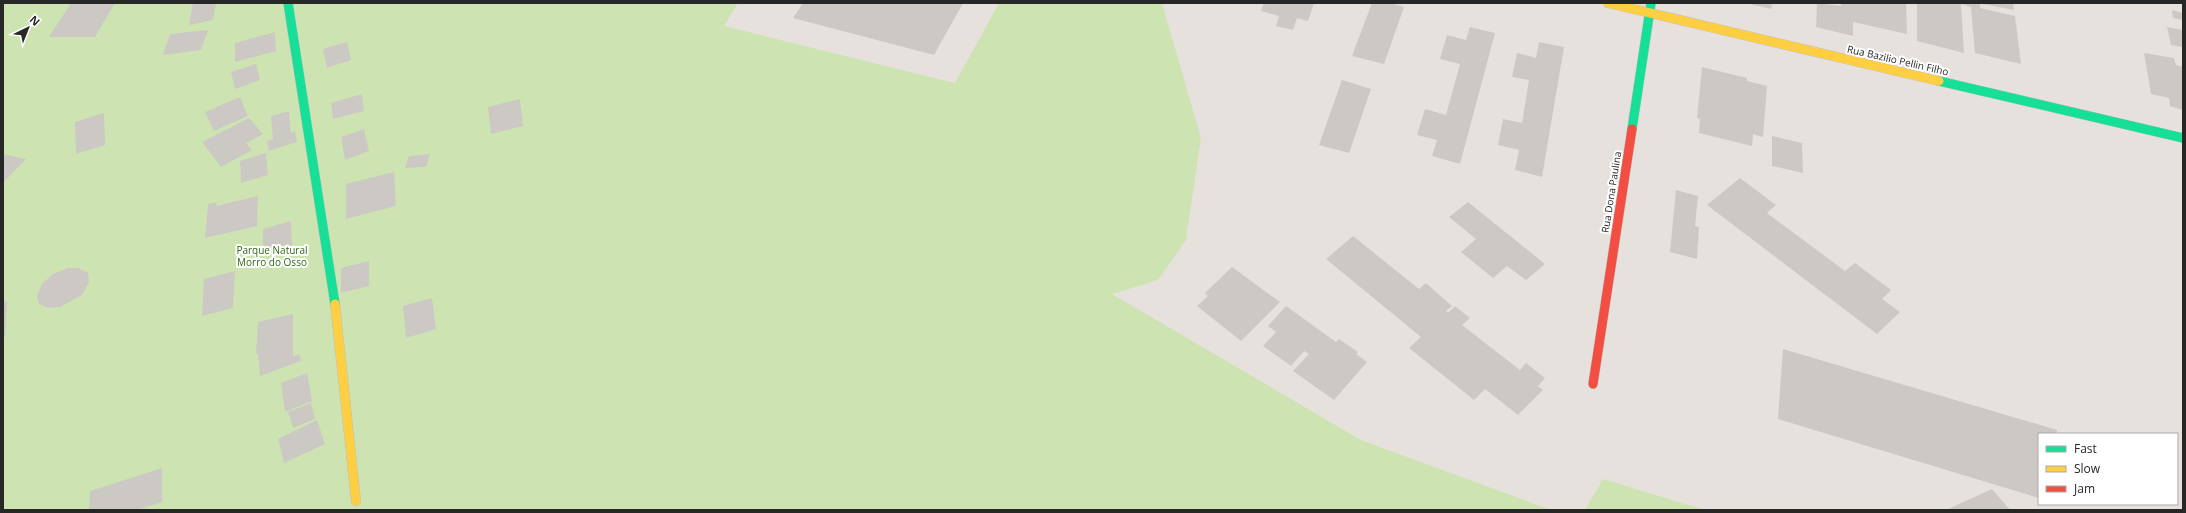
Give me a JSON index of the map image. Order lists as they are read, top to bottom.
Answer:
{
  "streets": {
    "street": ["Rua Bazilio Pellin Filho", "Rua Dona Paulina"]
  },
  "crossings": [
    ["Rua Bazilio Pellin Filho", "Rua Dona Paulina"]
  ],
  "parks": ["Parque Natural Morro do Osso"],
  "legend": ["Fast", "Slow", "Jam"],
  "north": "top right"
}
